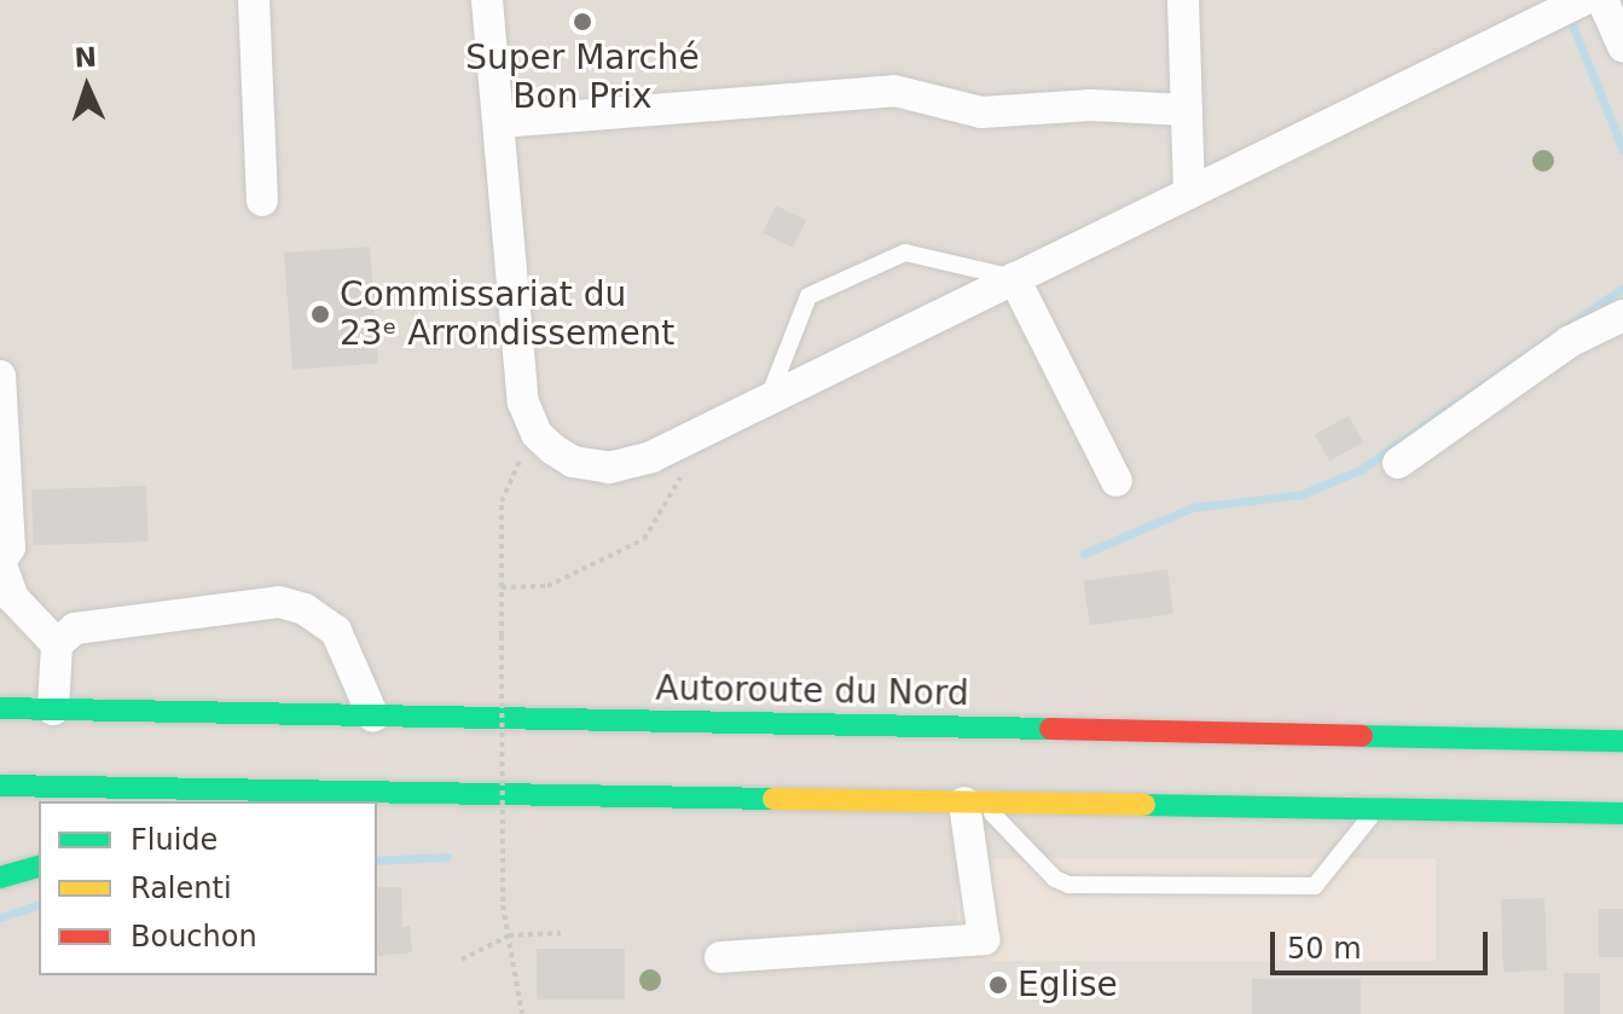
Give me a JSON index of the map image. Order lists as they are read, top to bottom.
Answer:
{
  "streets": {
    "highway": ["Autoroute du Nord"]
  },
  "places": ["Super Marché Bon Prix", "Commissariat du 23ᵉ Arrondissement", "Eglise"],
  "legend": ["Fluide", "Ralenti", "Bouchon"],
  "scale_bar": "50 m",
  "north": "top"
}
